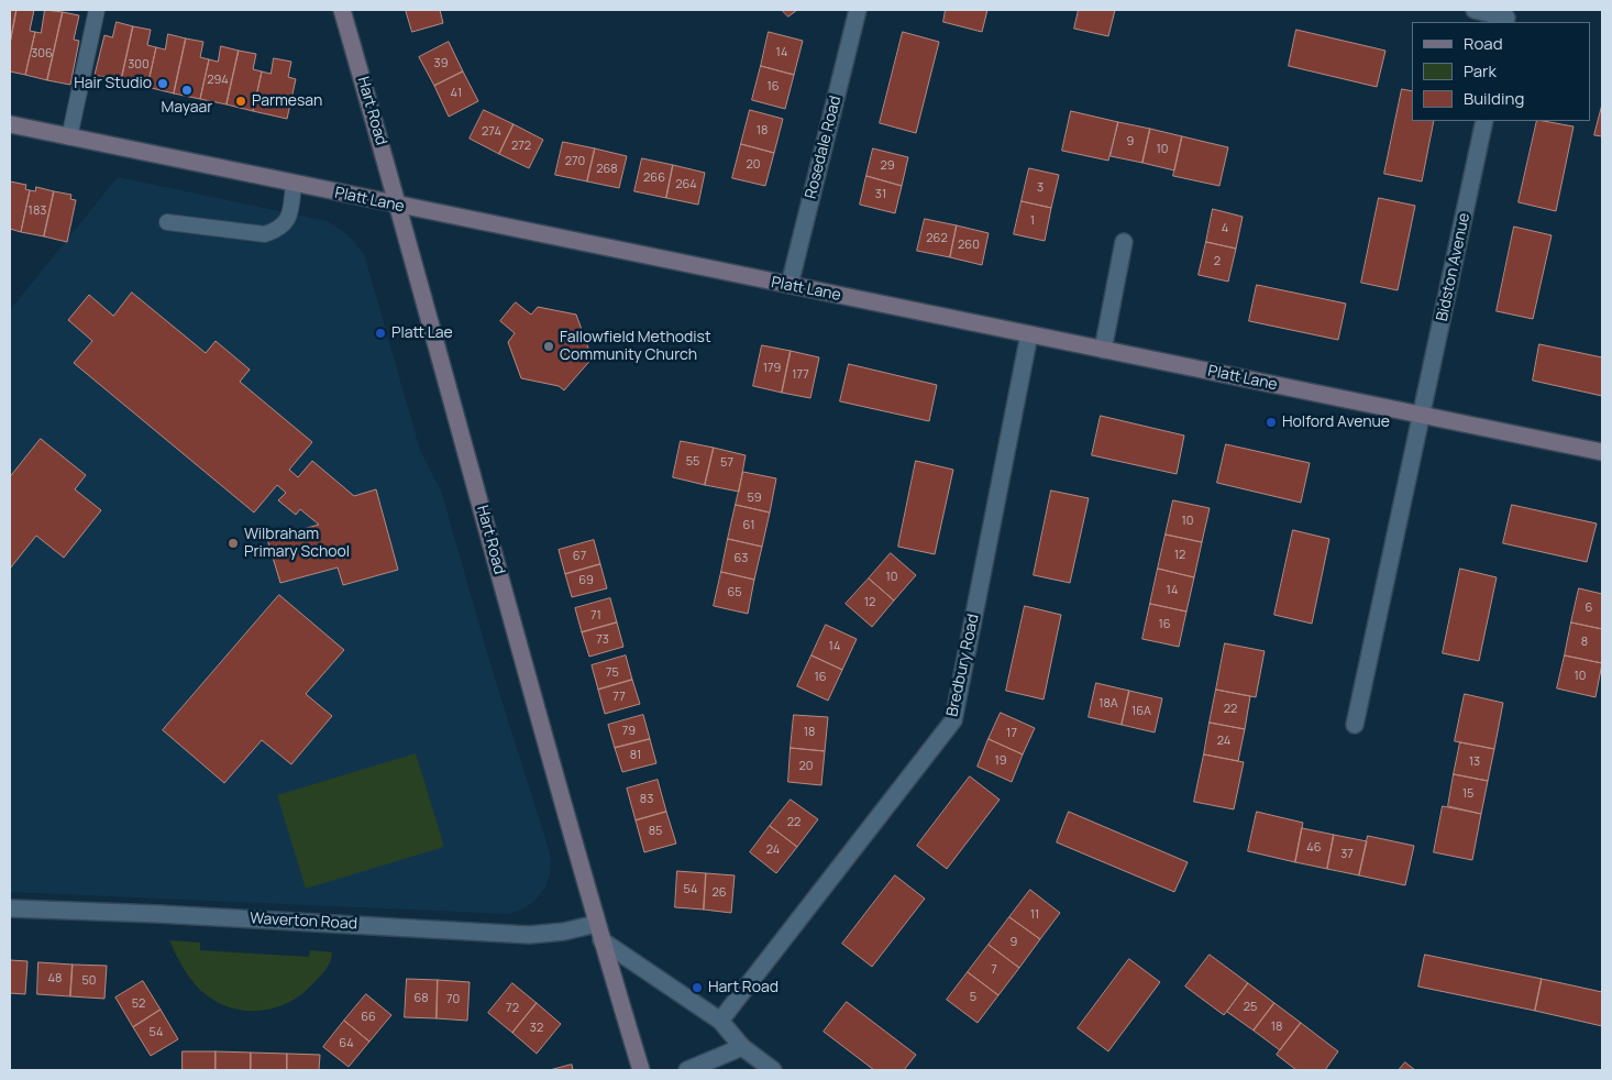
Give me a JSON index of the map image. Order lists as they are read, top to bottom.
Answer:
{
  "streets": {
    "street": [
      "Hart Road",
      "Rosedale Road",
      "Platt Lane",
      "Bidston Avenue",
      "Bredbury Road",
      "Waverton Road"
    ]
  },
  "crossings": [
    ["Hart Road", "Platt Lane"],
    ["Hart Road", "Waverton Road"],
    ["Rosedale Road", "Platt Lane"],
    ["Platt Lane", "Bidston Avenue"],
    ["Platt Lane", "Bredbury Road"]
  ],
  "places": [
    "Hair Studio",
    "Mayaar",
    "Parmesan",
    "Platt Lae",
    "Fallowfield Methodist Community Church",
    "Holford Avenue",
    "Wilbraham Primary School",
    "Hart Road"
  ],
  "house_numbers": [
    "14",
    "306",
    "39",
    "300",
    "294",
    "16",
    "41",
    "18",
    "274",
    "9",
    "272",
    "10",
    "270",
    "20",
    "29",
    "268",
    "266",
    "264",
    "3",
    "31",
    "183",
    "1",
    "4",
    "262",
    "260",
    "2",
    "179",
    "177",
    "55",
    "57",
    "59",
    "10",
    "61",
    "12",
    "67",
    "63",
    "10",
    "69",
    "14",
    "65",
    "12",
    "6",
    "71",
    "16",
    "73",
    "8",
    "14",
    "75",
    "10",
    "16",
    "77",
    "18A",
    "22",
    "16A",
    "79",
    "18",
    "17",
    "24",
    "81",
    "19",
    "13",
    "20",
    "15",
    "83",
    "22",
    "85",
    "46",
    "24",
    "37",
    "54",
    "26",
    "11",
    "9",
    "7",
    "48",
    "50",
    "5",
    "68",
    "70",
    "52",
    "25",
    "72",
    "66",
    "18",
    "32",
    "54",
    "64"
  ],
  "legend": ["Road", "Park", "Building"]
}
